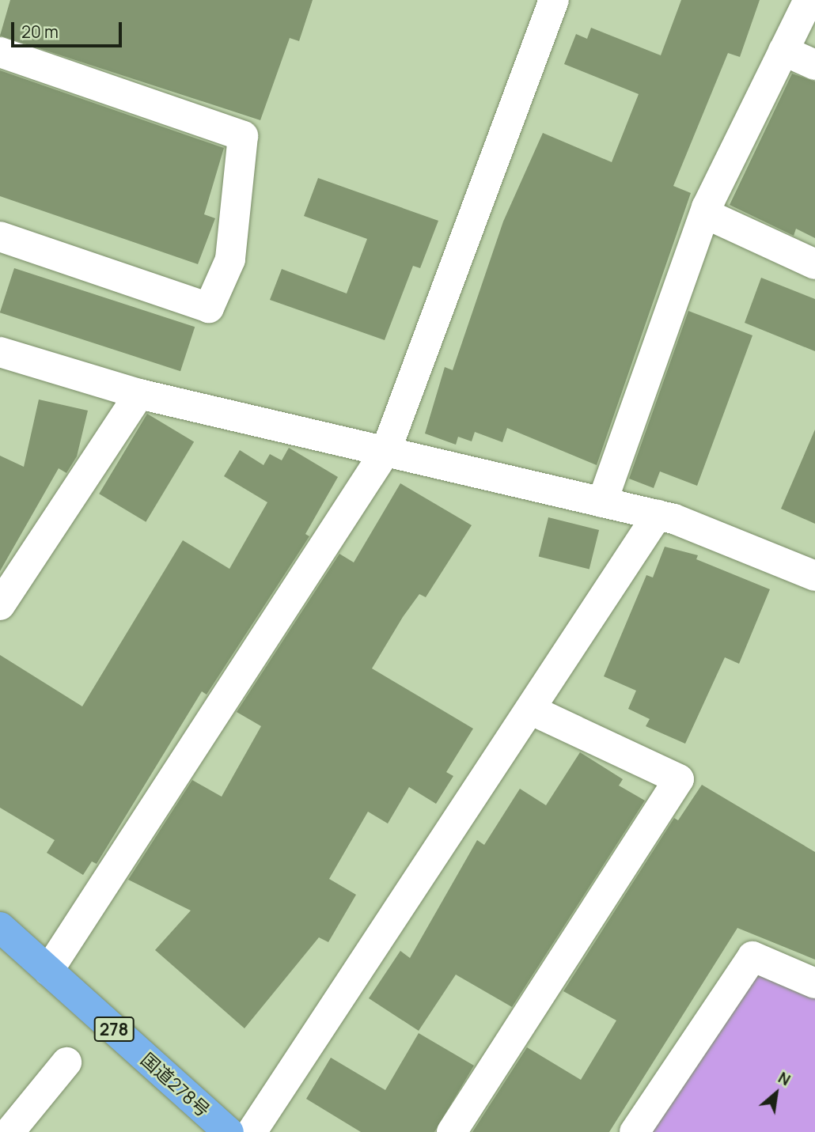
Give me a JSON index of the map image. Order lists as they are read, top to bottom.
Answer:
{
  "streets": {
    "highway": ["278", "国道278号"]
  },
  "scale_bar": "20 m",
  "north": "top right"
}
